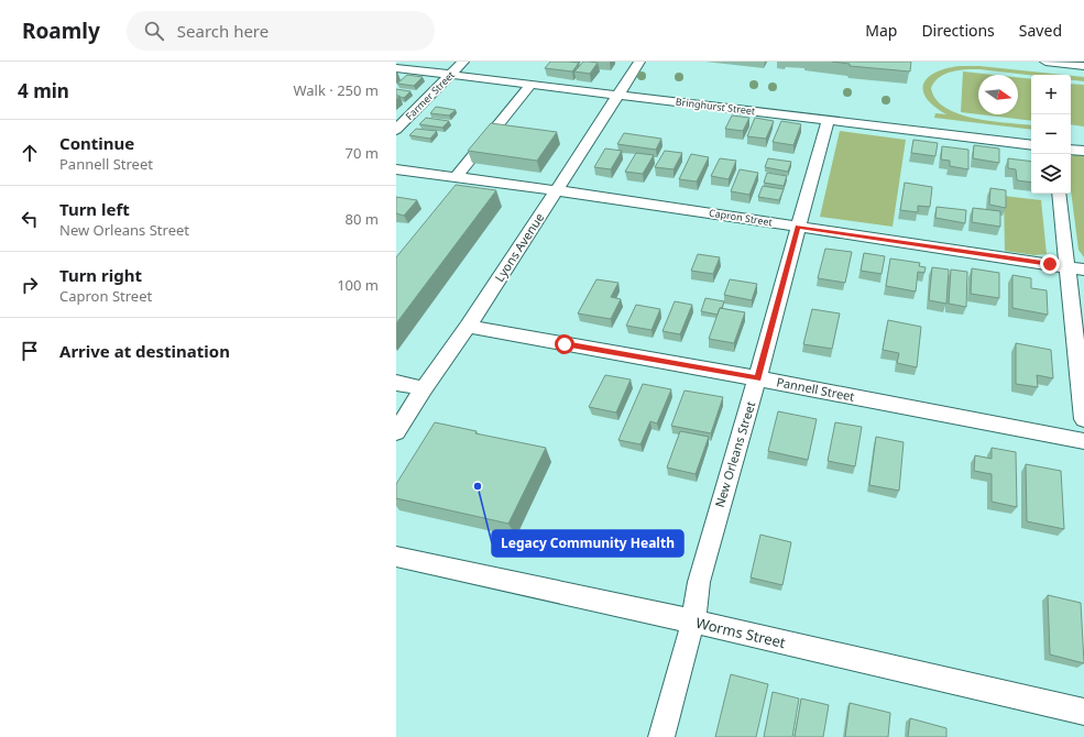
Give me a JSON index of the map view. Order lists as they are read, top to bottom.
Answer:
{
  "streets": {
    "street": [
      "Farmer Street",
      "Bringhurst Street",
      "Capron Street",
      "Lyons Avenue",
      "Pannell Street",
      "New Orleans Street",
      "Worms Street"
    ]
  },
  "crossings": [
    ["Farmer Street", "Bringhurst Street"],
    ["Bringhurst Street", "Lyons Avenue"],
    ["Bringhurst Street", "New Orleans Street"],
    ["Capron Street", "Lyons Avenue"],
    ["Capron Street", "New Orleans Street"],
    ["Lyons Avenue", "Pannell Street"],
    ["Pannell Street", "New Orleans Street"],
    ["New Orleans Street", "Worms Street"]
  ],
  "places": ["Legacy Community Health"],
  "north": "right",
  "page": {
    "header": "Roamly",
    "search": "Search here",
    "nav": ["Map", "Directions", "Saved"],
    "heading": ["4 min", "Walk · 250 m"],
    "map_buttons": ["+", "−"],
    "list": [
      ["Continue", "Pannell Street", "70 m"],
      ["Turn left", "New Orleans Street", "80 m"],
      ["Turn right", "Capron Street", "100 m"],
      "Arrive at destination"
    ]
  }
}
